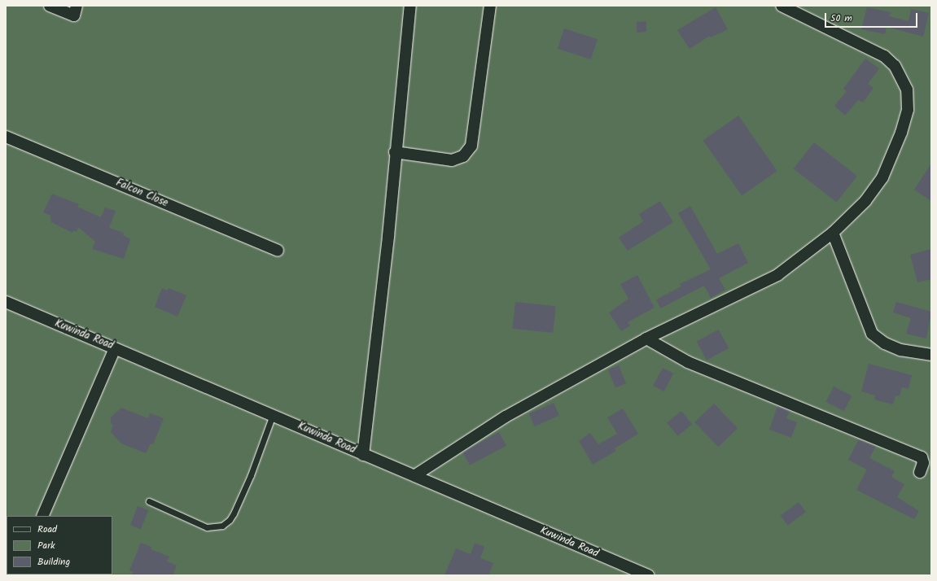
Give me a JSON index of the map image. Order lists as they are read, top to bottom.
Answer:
{
  "streets": {
    "street": ["Falcon Close", "Kuwinda Road"]
  },
  "legend": ["Road", "Park", "Building"],
  "scale_bar": "50 m"
}
